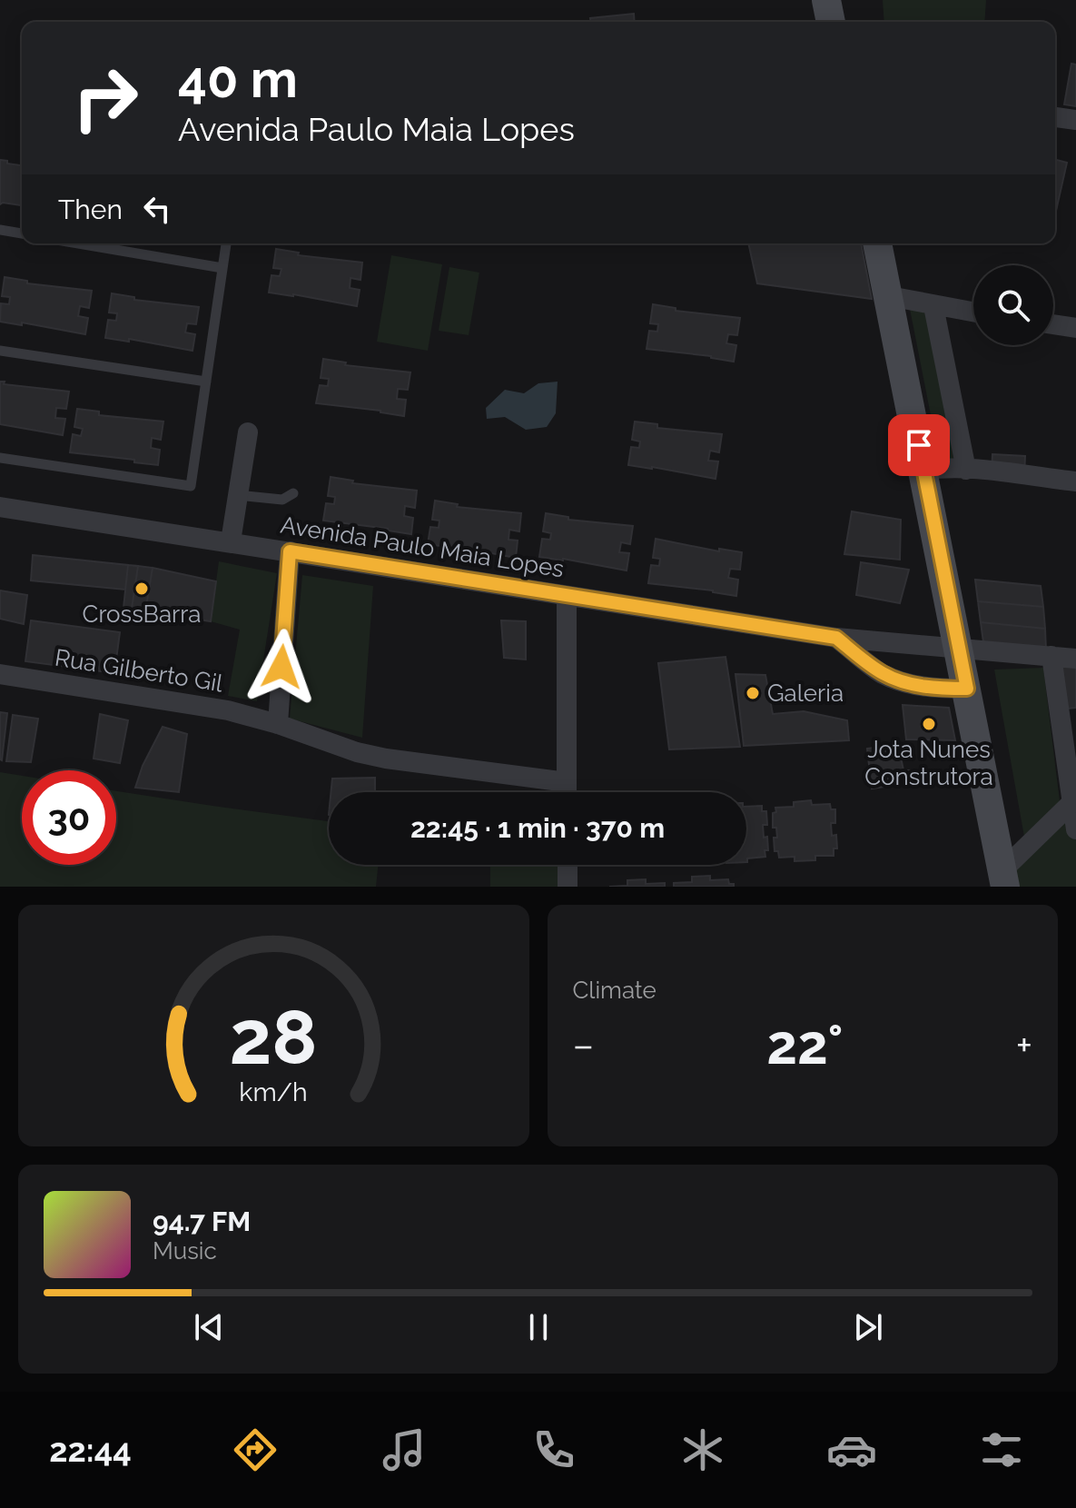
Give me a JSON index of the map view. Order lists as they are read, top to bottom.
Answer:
{
  "streets": {
    "street": ["Avenida Paulo Maia Lopes", "Rua Gilberto Gil"]
  },
  "places": ["CrossBarra", "Galeria", "Jota Nunes Construtora"],
  "page": {
    "turn": ["40 m", "Avenida Paulo Maia Lopes"],
    "then": "Then",
    "limit": "30",
    "trip": "22:45 · 1 min · 370 m",
    "tile": "Climate",
    "heat": ["−", "22°", "+"],
    "song": ["94.7 FM", "Music"],
    "tabs": "22:44",
    "gauge": ["28", "km/h"]
  }
}
